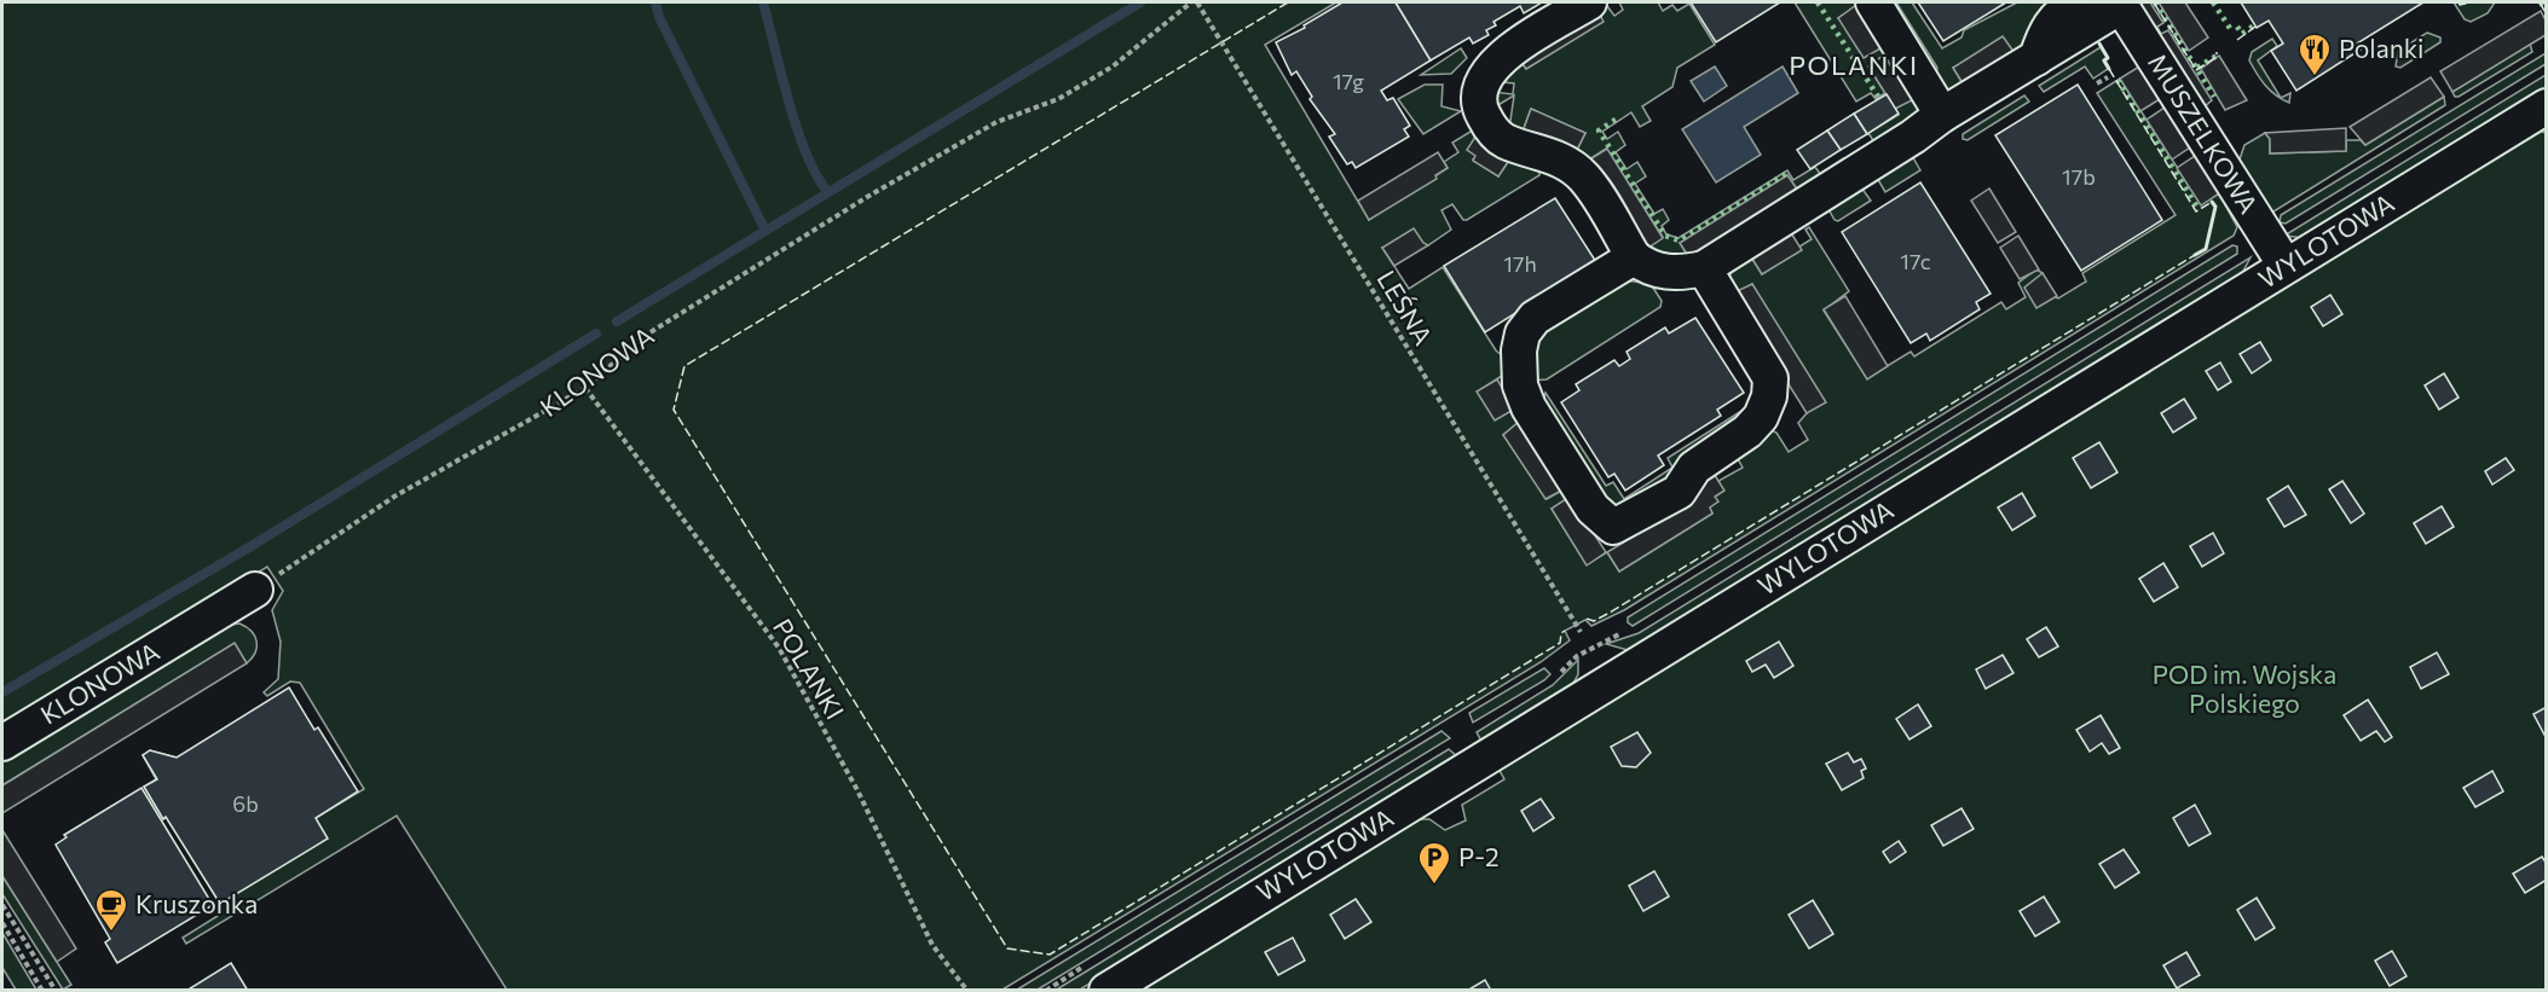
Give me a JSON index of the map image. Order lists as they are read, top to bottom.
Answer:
{
  "streets": {
    "street": ["MUSZELKOWA", "WYLOTOWA", "KLONOWA"],
    "path": ["LEŚNA", "POLANKI"]
  },
  "crossings": [
    ["MUSZELKOWA", "WYLOTOWA"],
    ["KLONOWA", "POLANKI"]
  ],
  "districts": ["POLANKI"],
  "parks": ["POD im. Wojska Polskiego"],
  "places": {
    "restaurant": ["Polanki"],
    "parking": ["P-2"],
    "cafe": ["Kruszonka"]
  },
  "house_numbers": [
    "17g",
    "17b",
    "17c",
    "17h",
    "6b"
  ]
}
